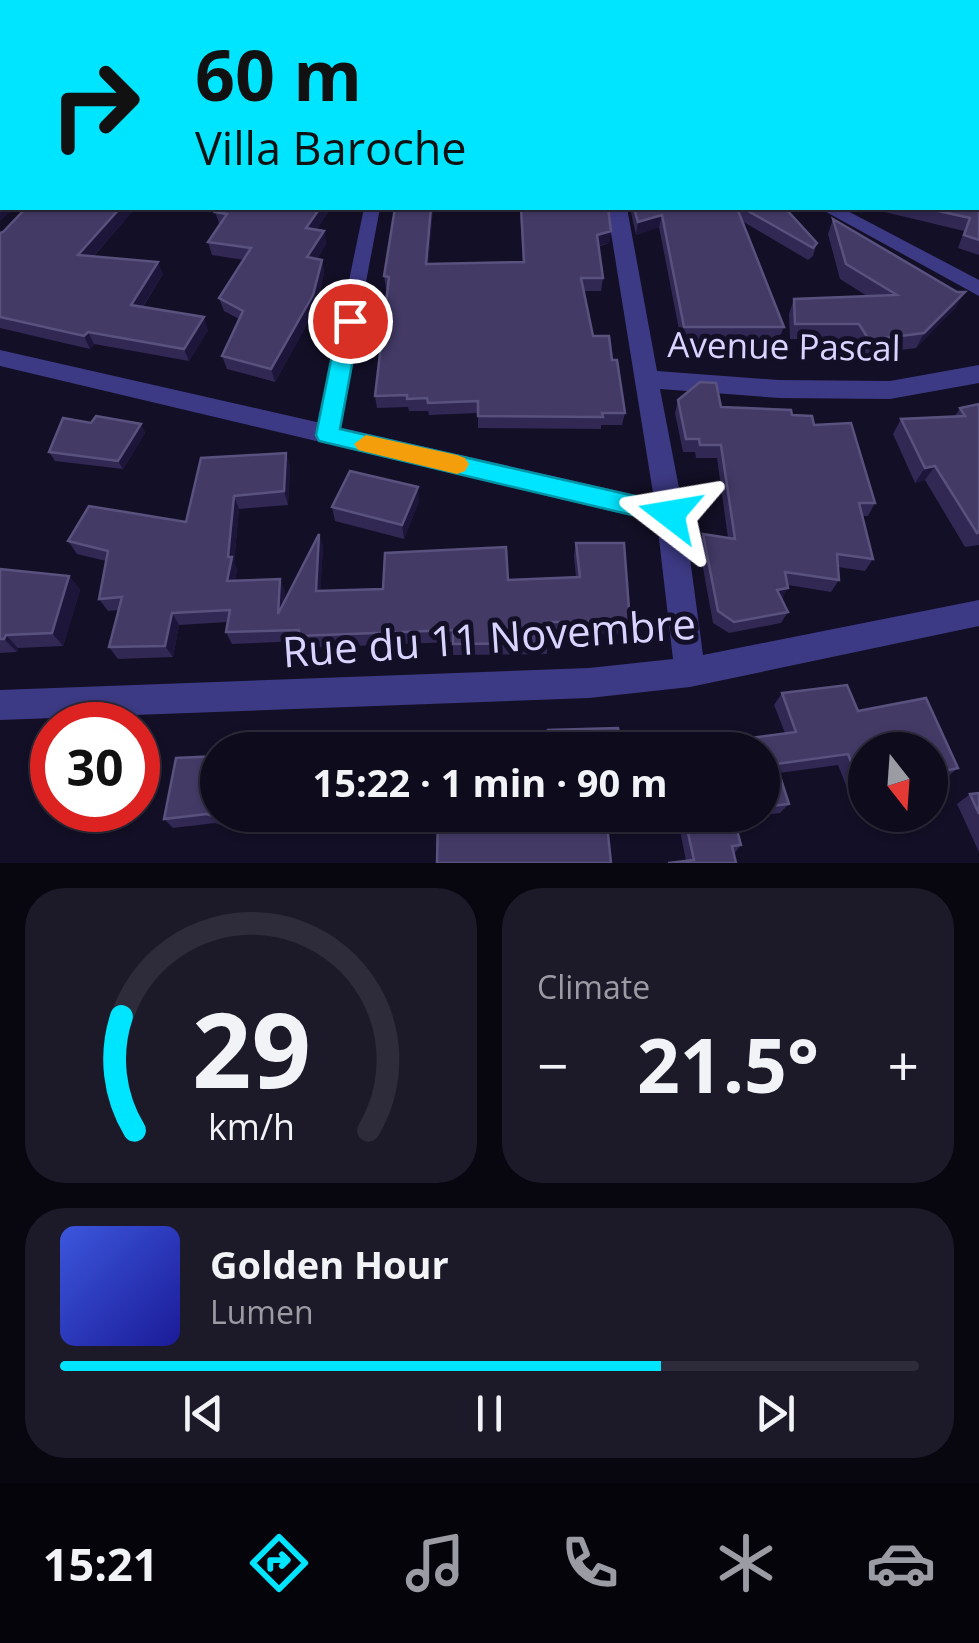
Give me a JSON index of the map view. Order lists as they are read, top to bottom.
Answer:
{
  "streets": {
    "street": ["Avenue Pascal", "Rue du 11 Novembre"]
  },
  "north": "bottom",
  "page": {
    "turn": ["60 m", "Villa Baroche"],
    "limit": "30",
    "trip": "15:22 · 1 min · 90 m",
    "tile": "Climate",
    "heat": ["−", "21.5°", "+"],
    "song": ["Golden Hour", "Lumen"],
    "tabs": "15:21",
    "gauge": ["29", "km/h"]
  }
}
